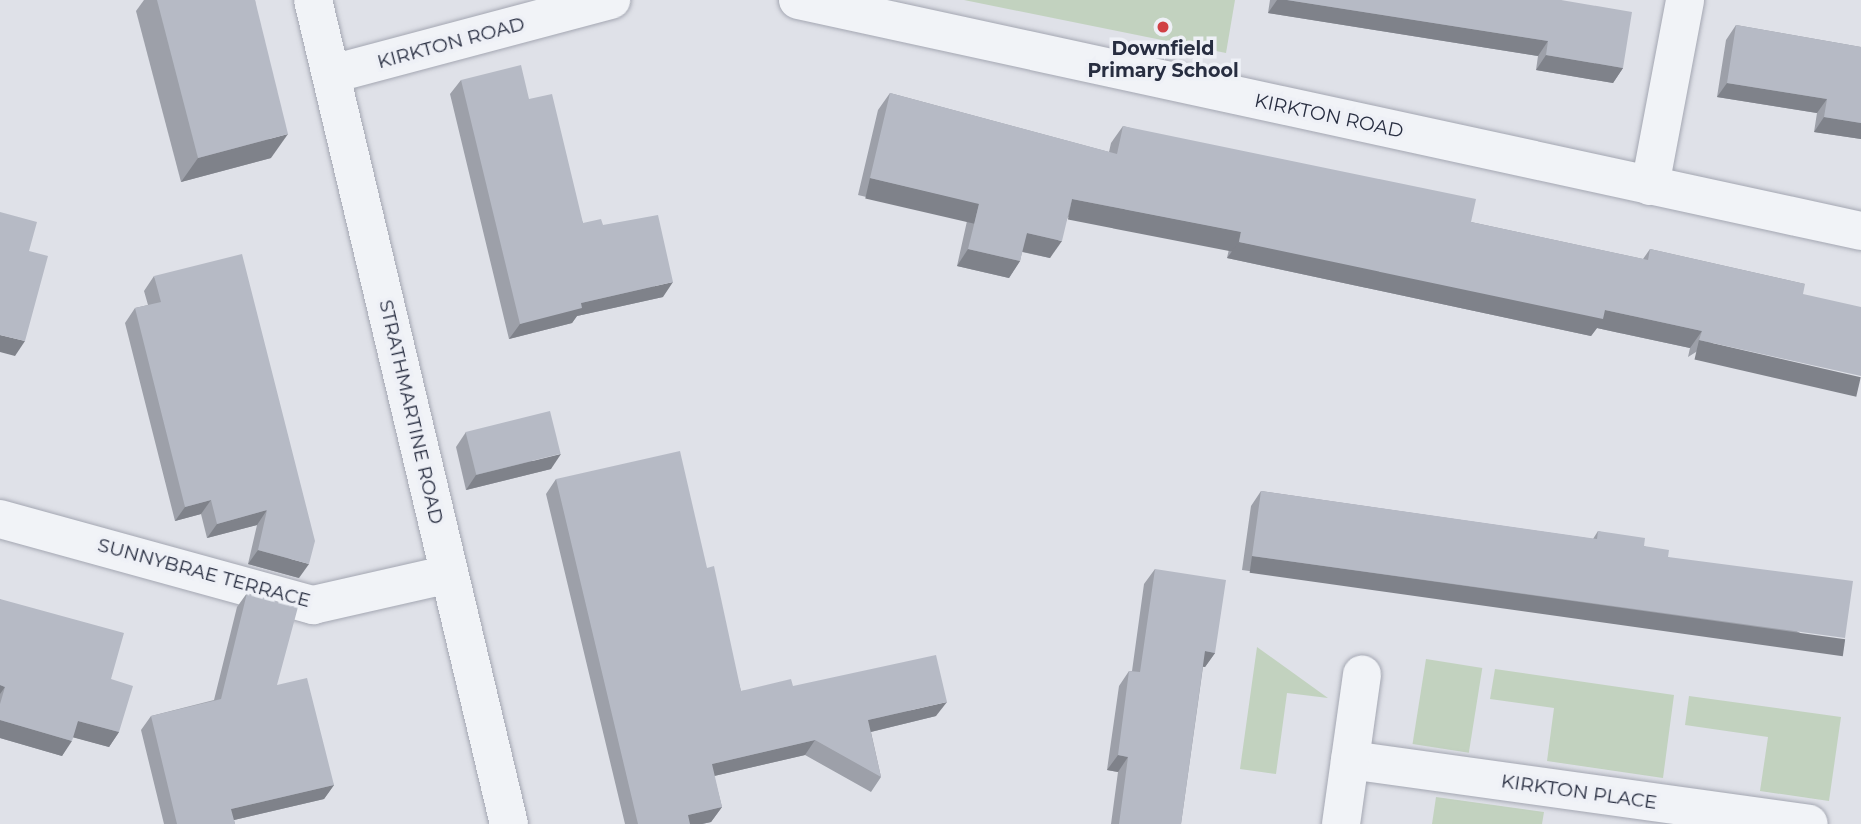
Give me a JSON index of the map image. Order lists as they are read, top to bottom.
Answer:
{
  "streets": {
    "street": [
      "KIRKTON ROAD",
      "STRATHMARTINE ROAD",
      "SUNNYBRAE TERRACE",
      "KIRKTON PLACE"
    ]
  },
  "crossings": [
    ["KIRKTON ROAD", "STRATHMARTINE ROAD"],
    ["STRATHMARTINE ROAD", "SUNNYBRAE TERRACE"]
  ],
  "places": ["Downfield Primary School"]
}
